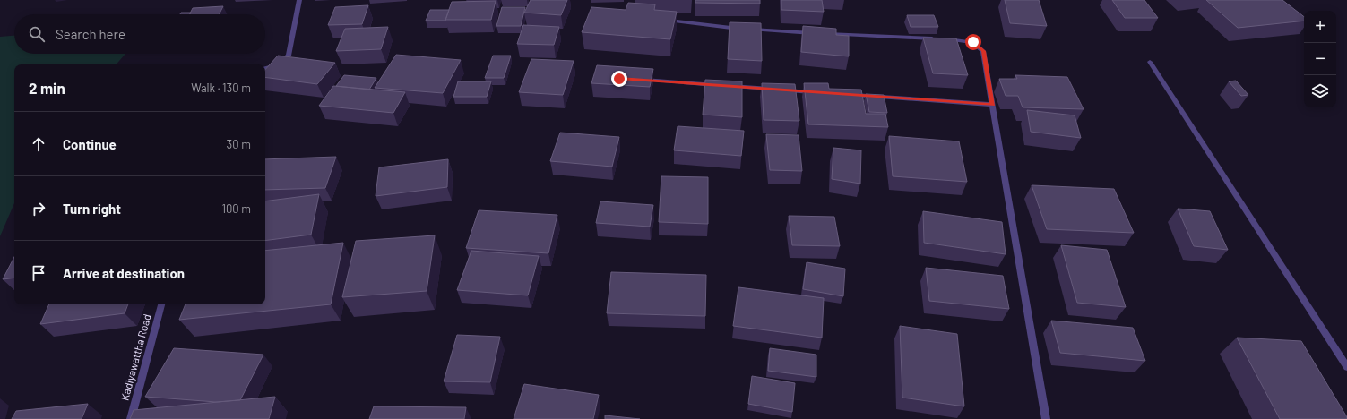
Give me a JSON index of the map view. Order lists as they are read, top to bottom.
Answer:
{
  "streets": {
    "street": ["Kadiyawattha Road"]
  },
  "page": {
    "map_buttons": ["+", "−"],
    "search": "Search here",
    "heading": ["2 min", "Walk · 130 m"],
    "list": [
      ["Continue", "30 m"],
      ["Turn right", "100 m"],
      "Arrive at destination"
    ]
  }
}
